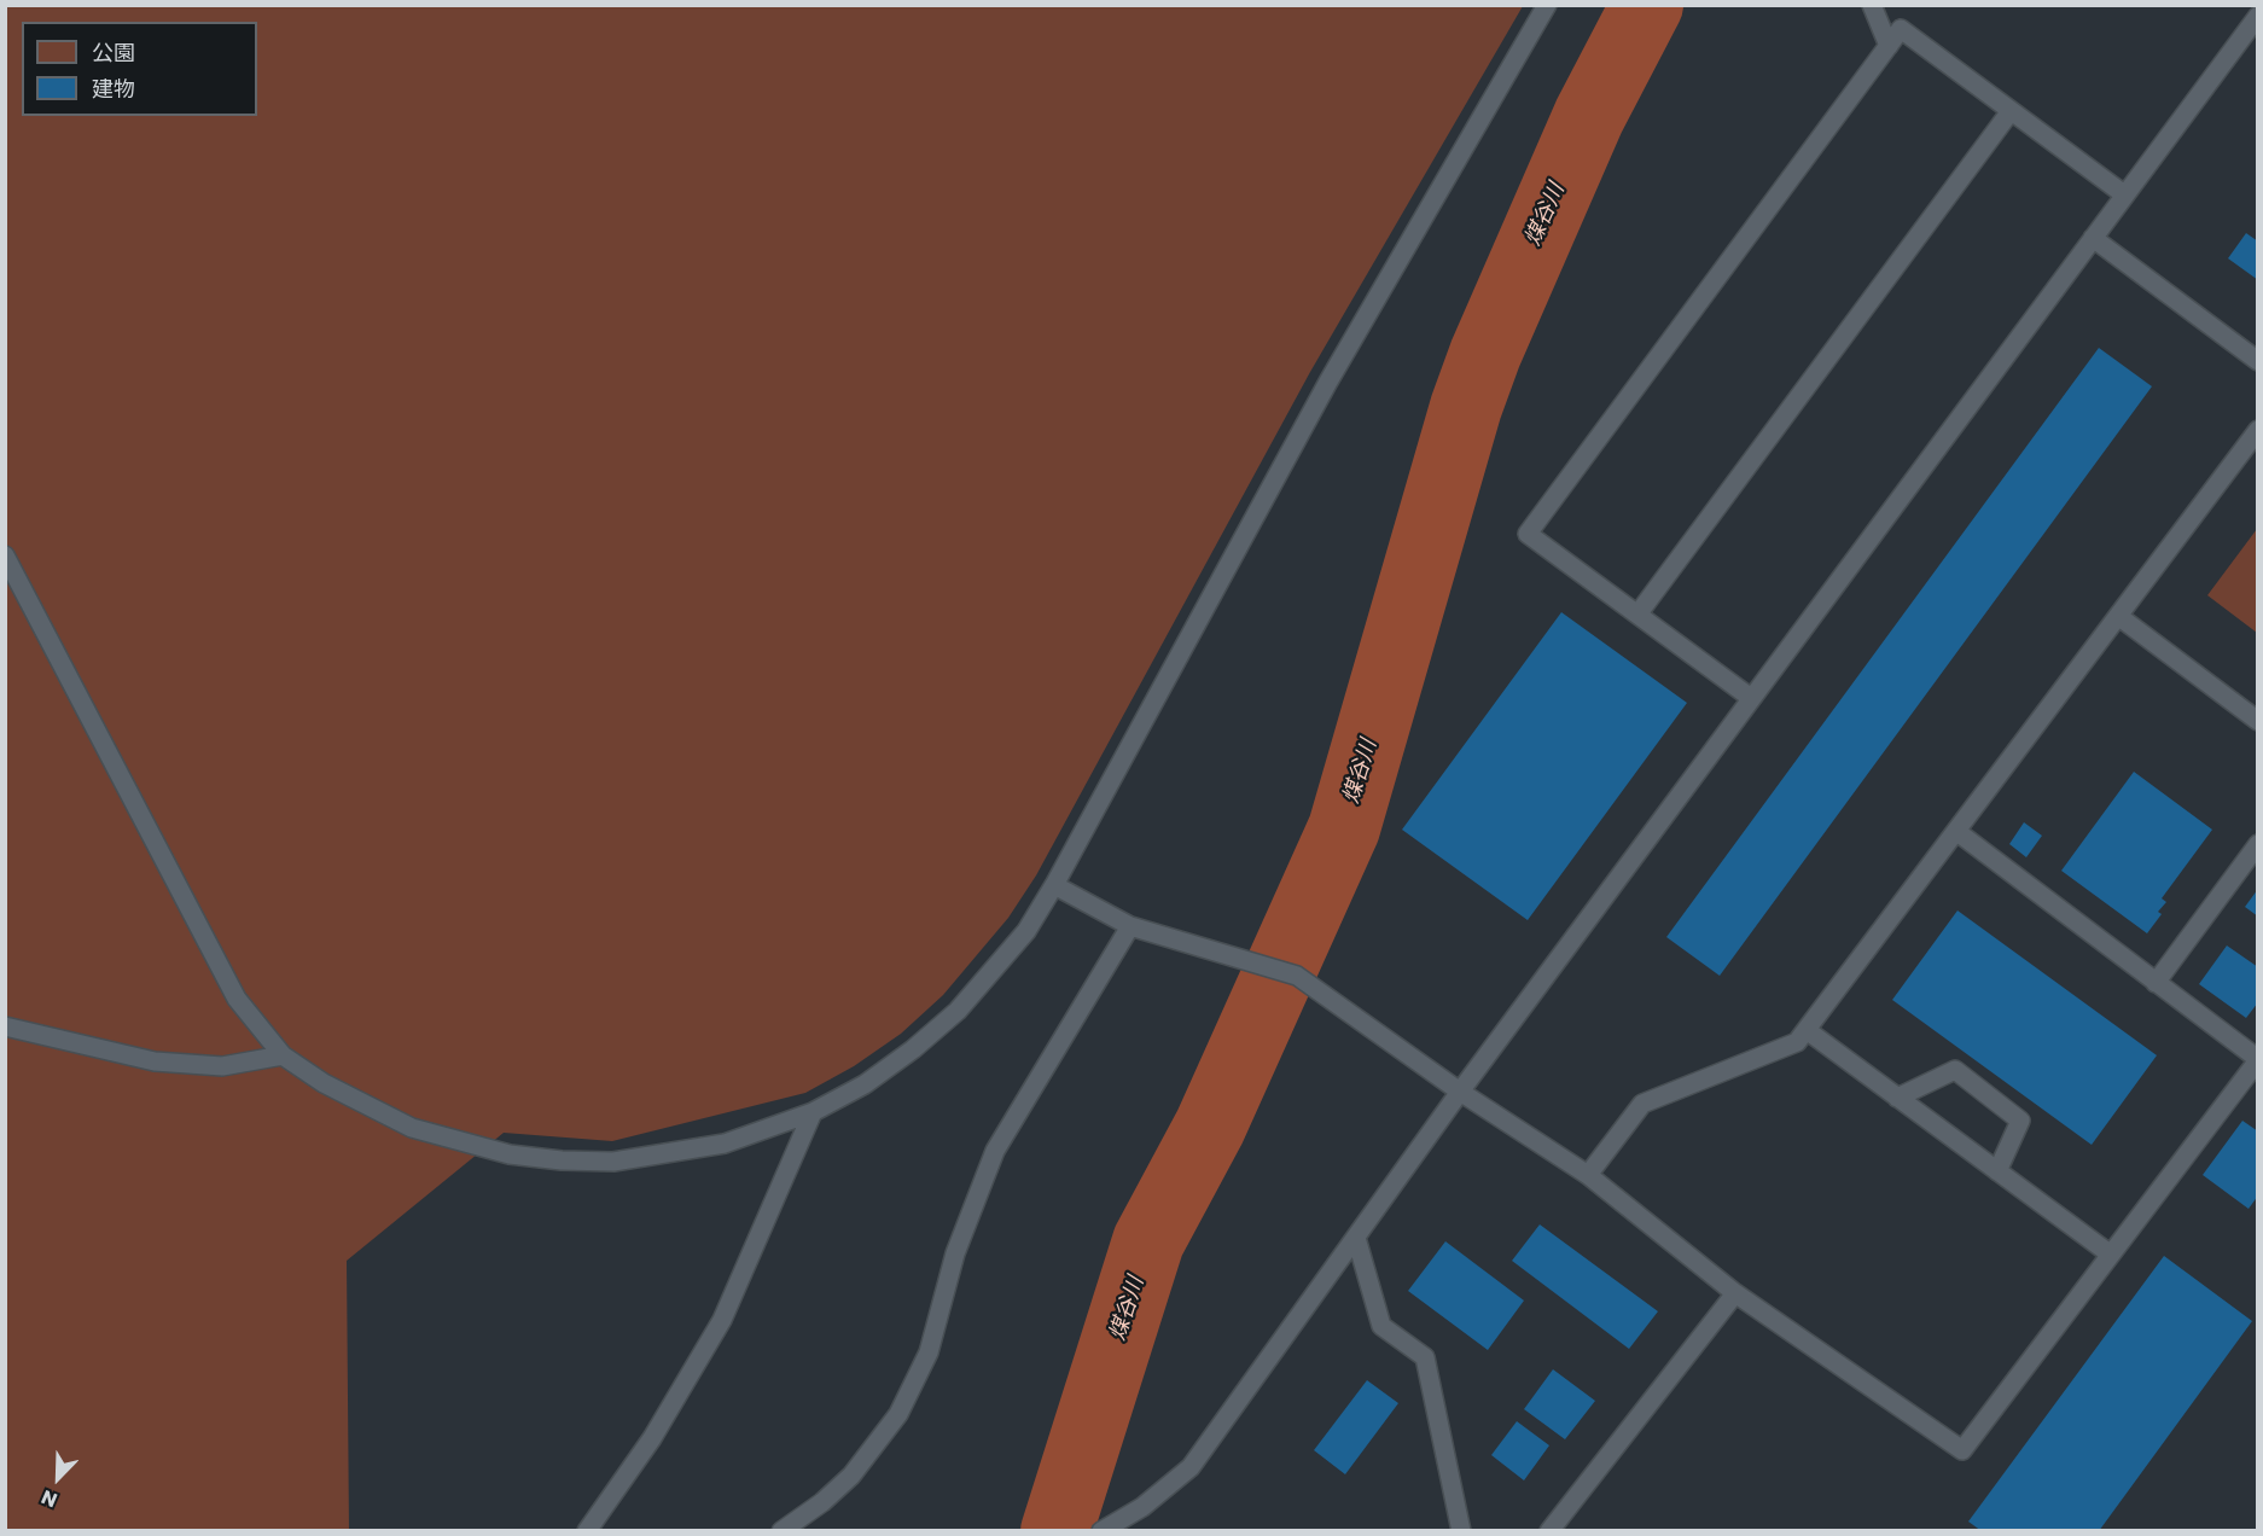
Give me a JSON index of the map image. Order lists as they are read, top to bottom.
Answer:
{
  "water": ["煤谷川"],
  "legend": ["公園", "建物"],
  "north": "bottom left"
}
